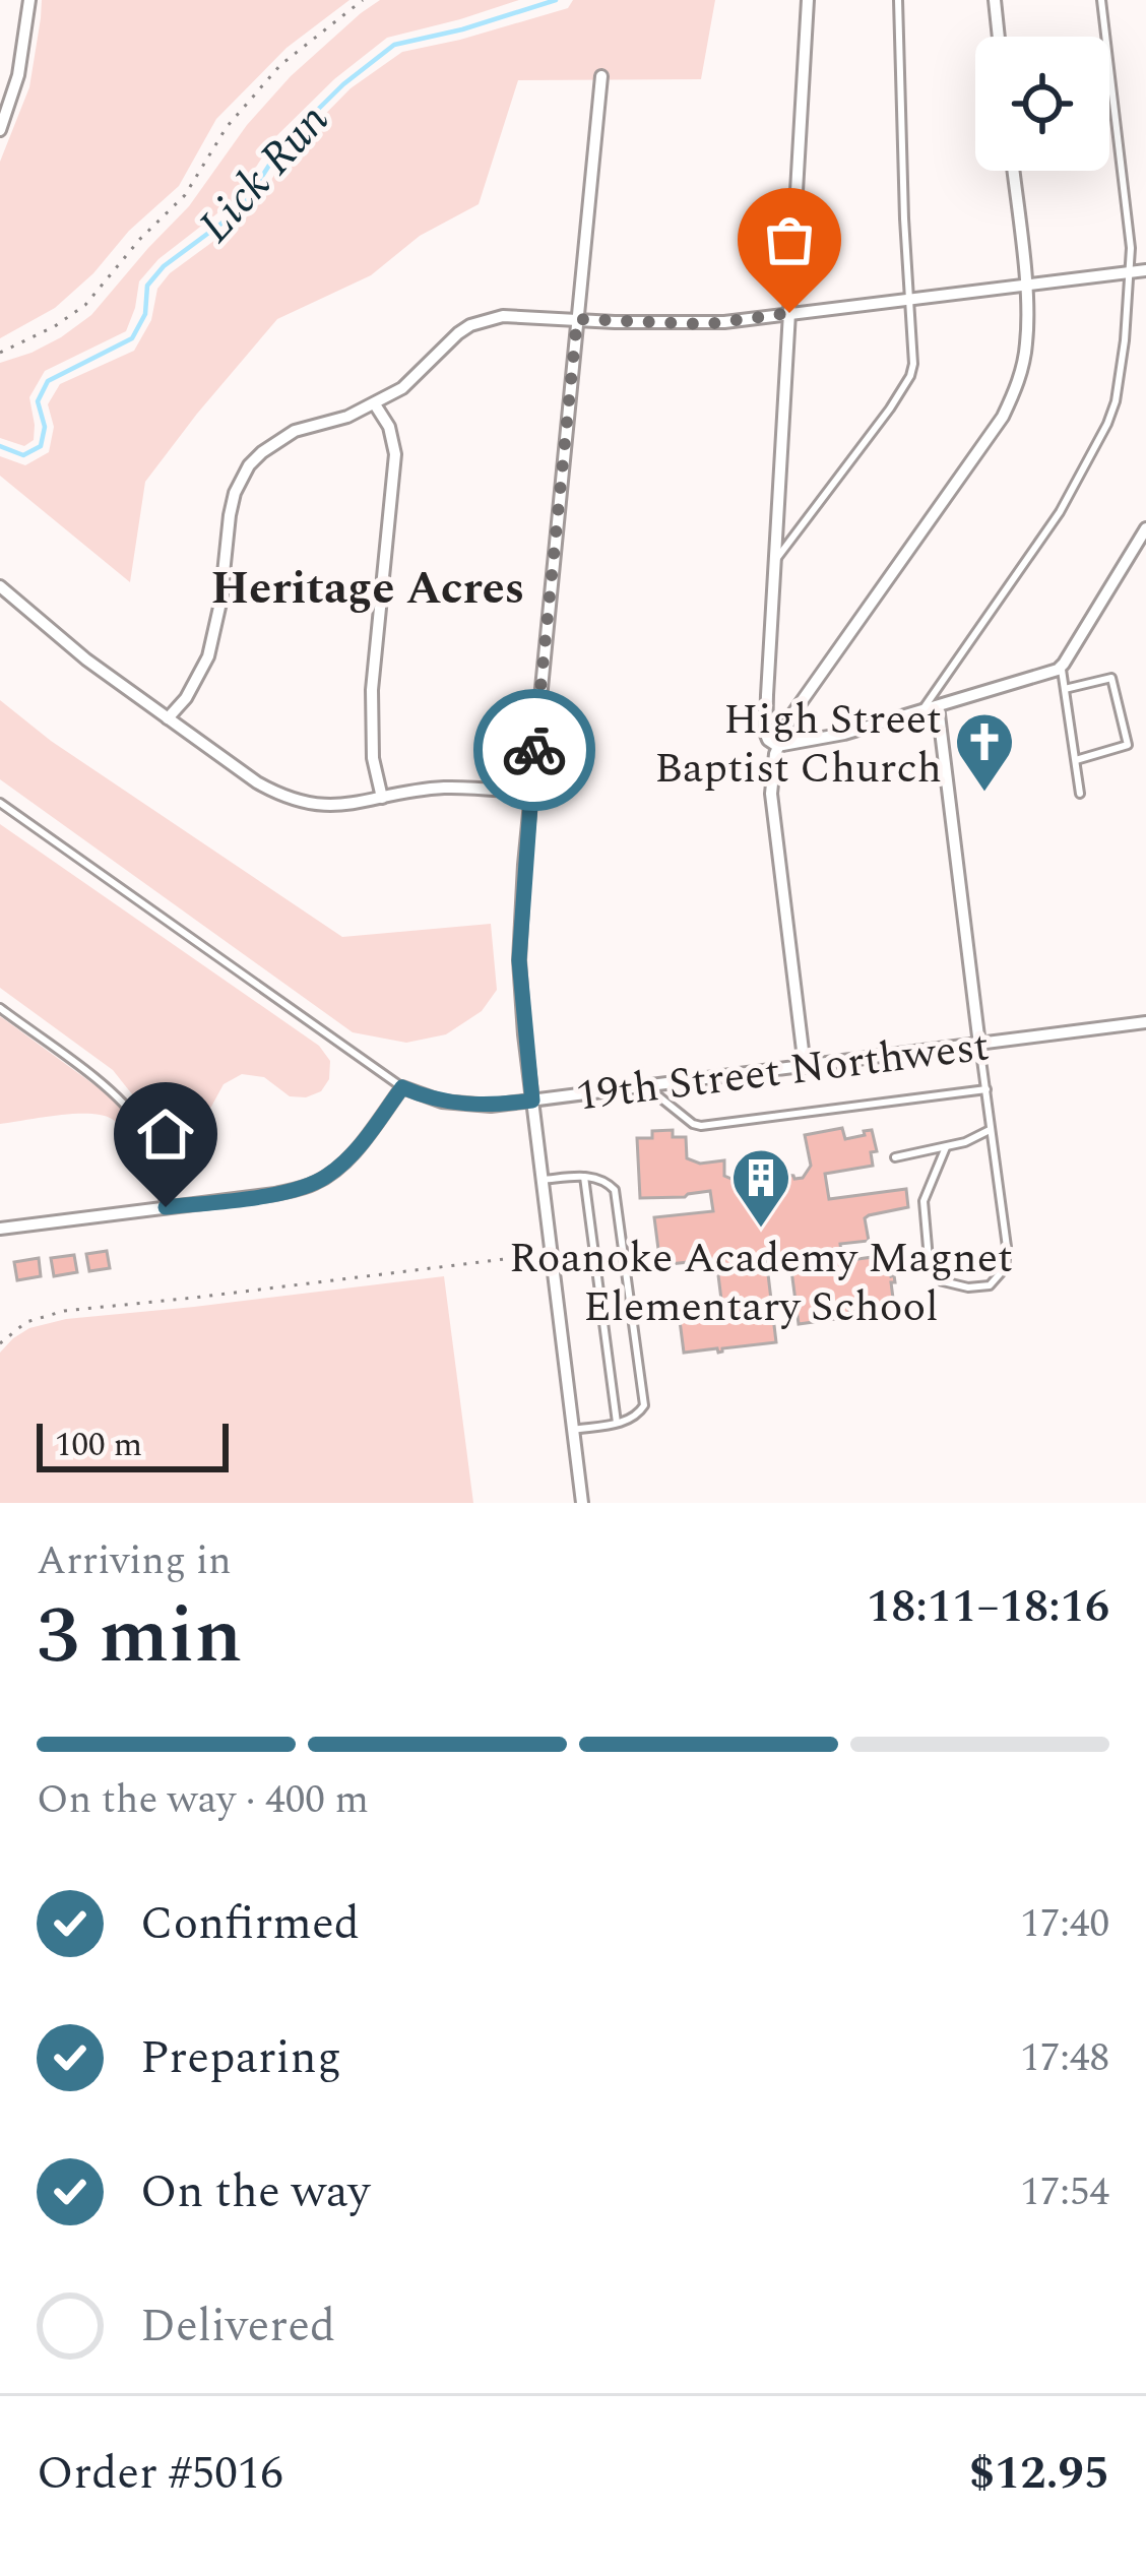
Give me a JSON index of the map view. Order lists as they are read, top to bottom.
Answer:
{
  "streets": {
    "street": ["19th Street Northwest"]
  },
  "districts": ["Heritage Acres"],
  "water": ["Lick Run"],
  "places": {
    "church": ["High Street Baptist Church"],
    "building": ["Roanoke Academy Magnet Elementary School"]
  },
  "scale_bar": "100 m",
  "page": {
    "scale": "100 m",
    "heading": ["3 min", "Arriving in", "18:11–18:16"],
    "panel": ["Order #5016", "$12.95"],
    "bar": "On the way · 400 m",
    "list": [
      ["Confirmed", "17:40"],
      ["Preparing", "17:48"],
      ["On the way", "17:54"],
      "Delivered"
    ]
  }
}
